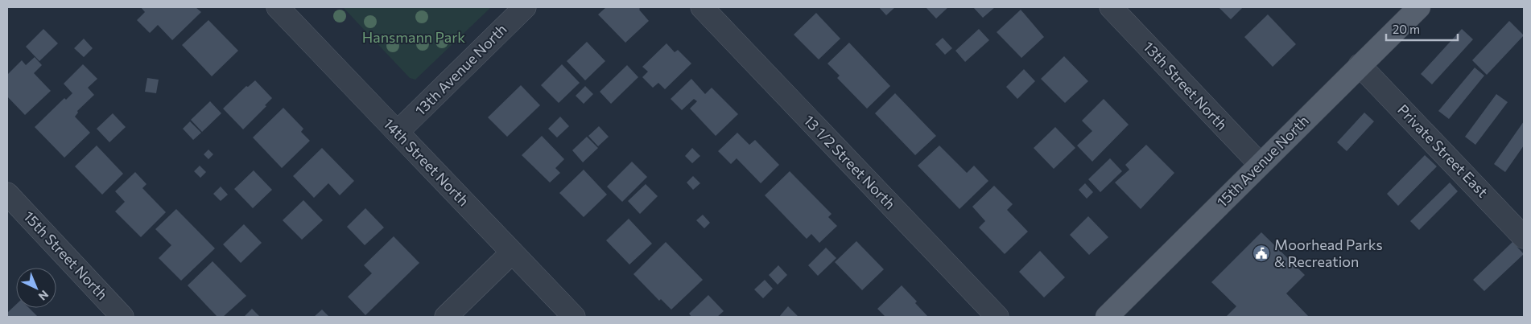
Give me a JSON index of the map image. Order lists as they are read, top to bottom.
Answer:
{
  "streets": {
    "main road": ["15th Avenue North"],
    "street": [
      "13th Avenue North",
      "13th Street North",
      "Private Street East",
      "14th Street North",
      "13 1/2 Street North",
      "15th Street North"
    ]
  },
  "crossings": [
    ["13th Avenue North", "14th Street North"],
    ["13th Street North", "15th Avenue North"],
    ["Private Street East", "15th Avenue North"]
  ],
  "parks": ["Hansmann Park"],
  "places": {
    "public building": ["Moorhead Parks & Recreation"]
  },
  "scale_bar": "20 m",
  "north": "bottom right"
}
